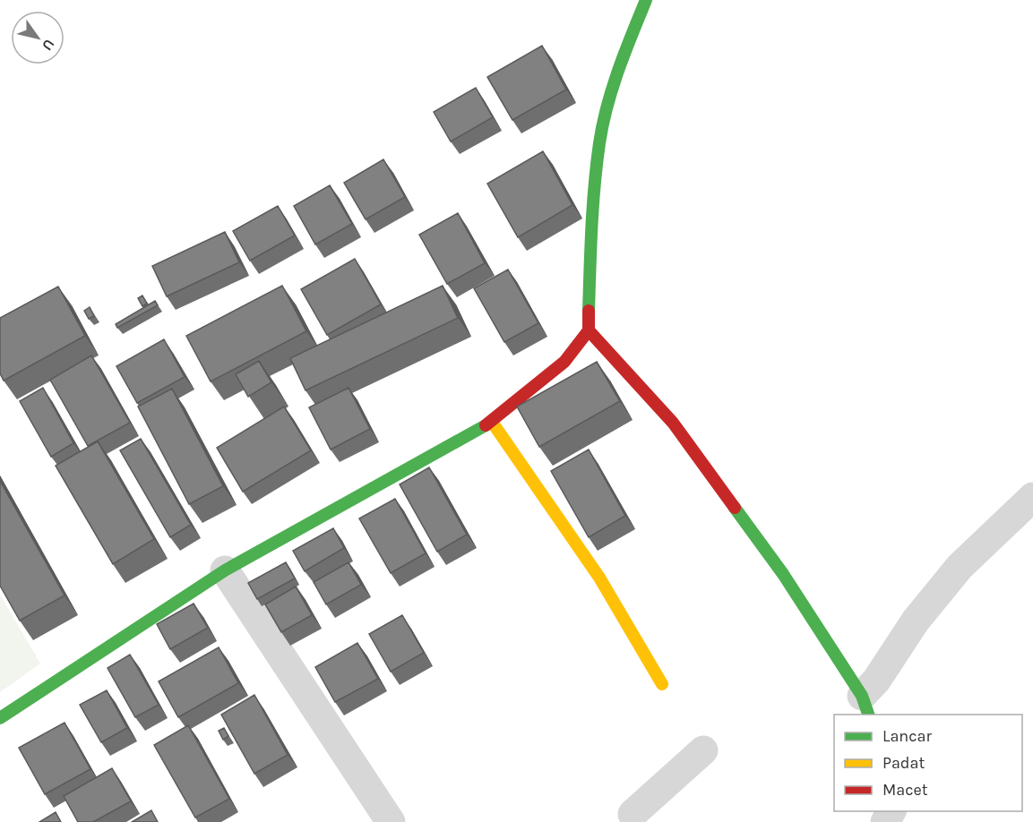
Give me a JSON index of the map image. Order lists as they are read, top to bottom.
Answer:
{
  "legend": ["Lancar", "Padat", "Macet"],
  "north": "bottom right"
}
